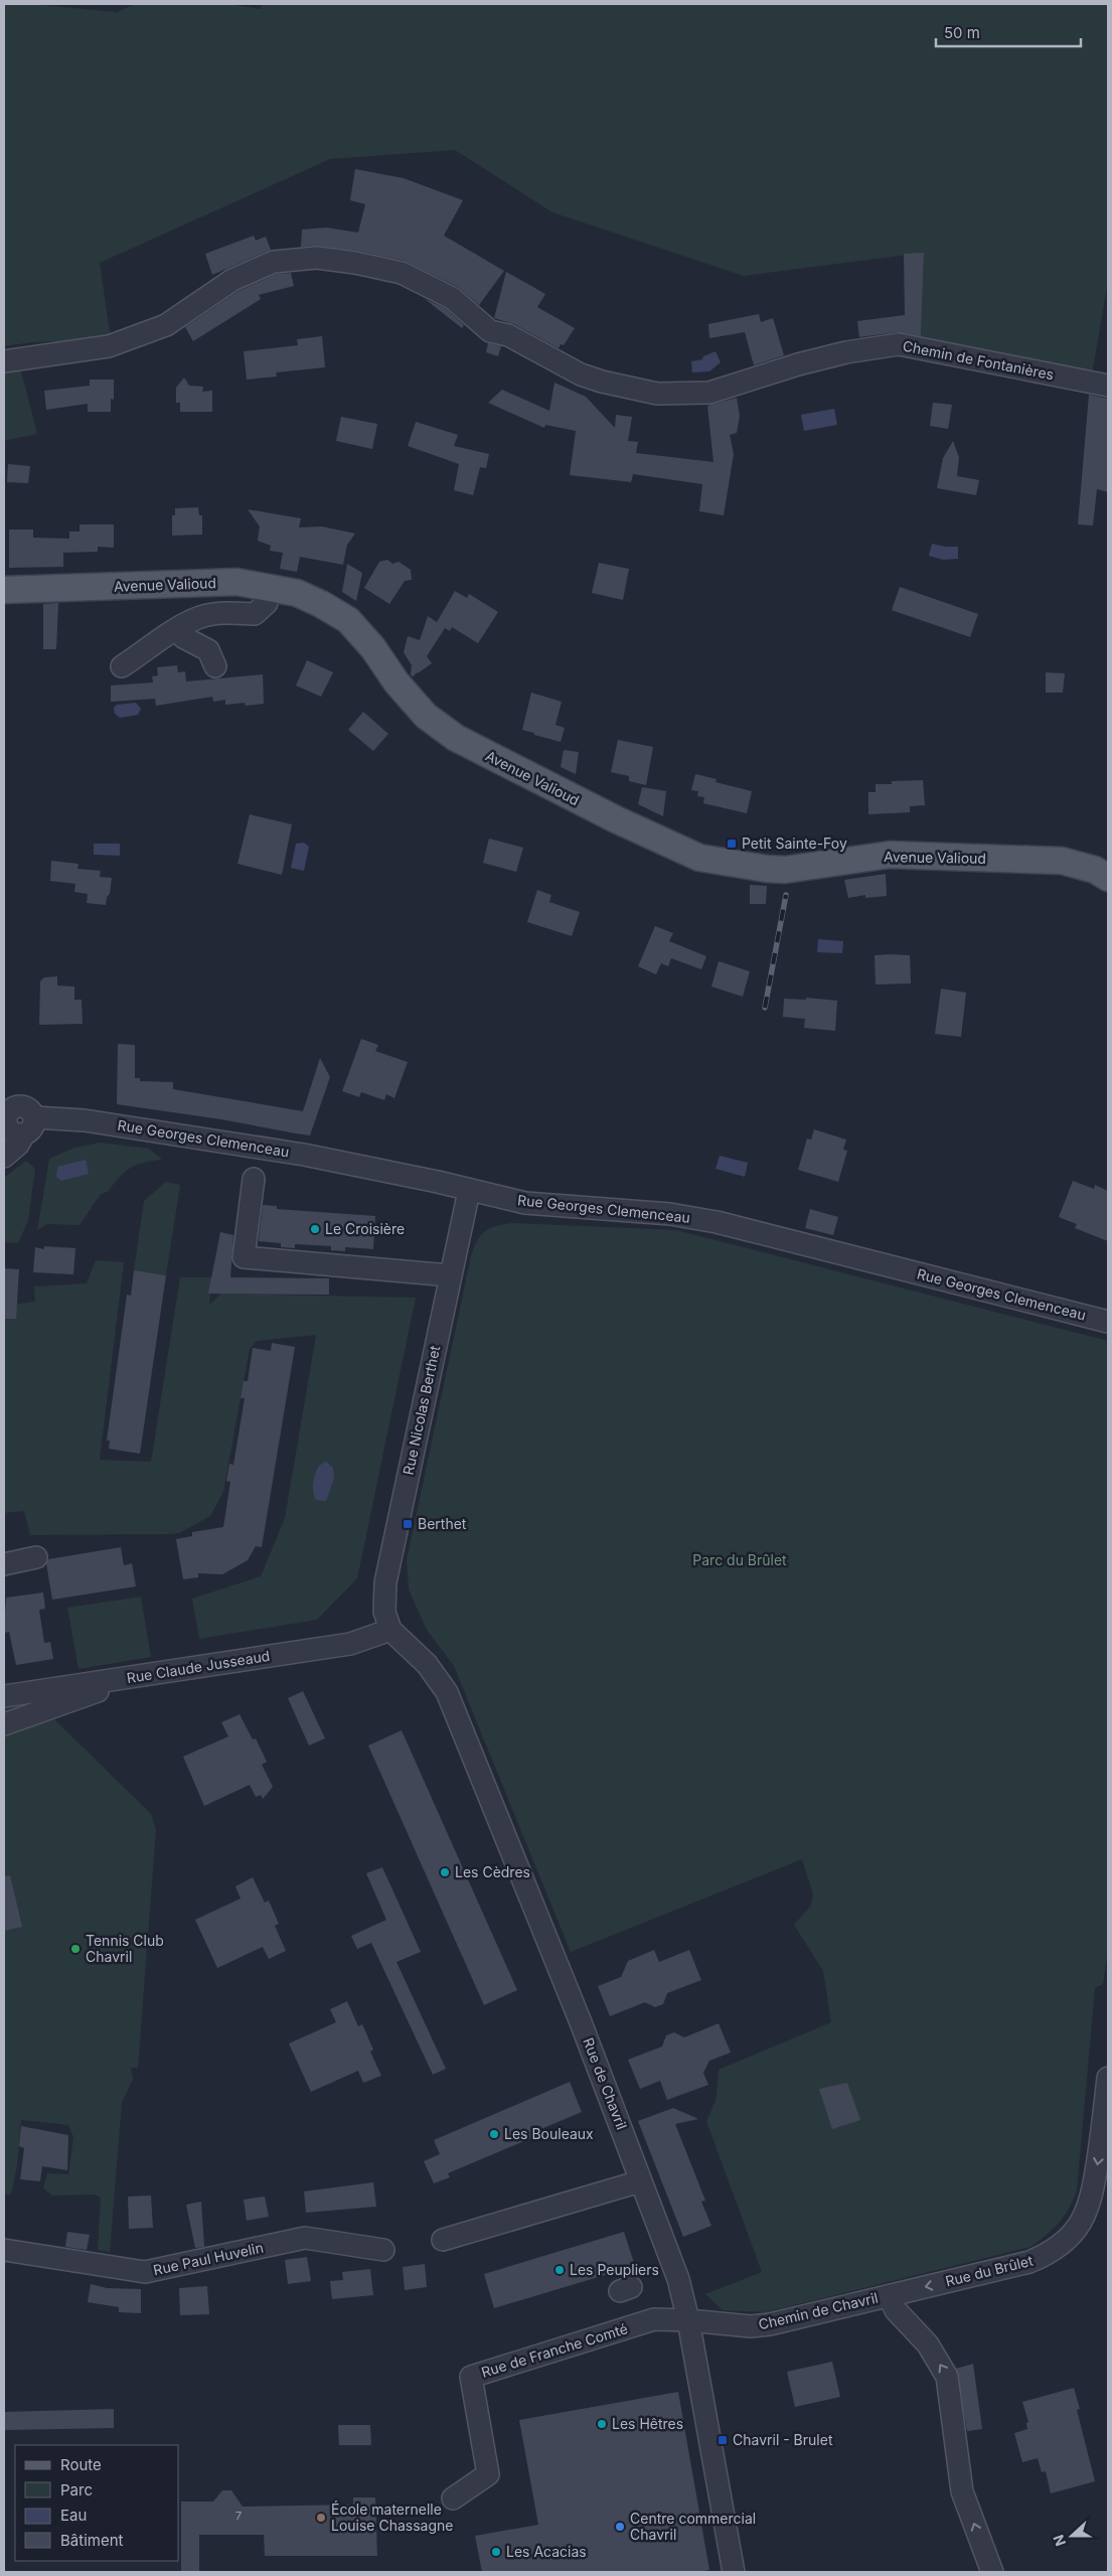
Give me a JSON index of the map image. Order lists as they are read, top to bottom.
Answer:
{
  "streets": {
    "main road": ["Avenue Valioud"],
    "street": [
      "Chemin de Fontanières",
      "Rue Georges Clemenceau",
      "Rue Nicolas Berthet",
      "Rue Claude Jusseaud",
      "Rue de Chavril",
      "Rue Paul Huvelin",
      "Rue du Brûlet",
      "Chemin de Chavril",
      "Rue de Franche Comté"
    ]
  },
  "crossings": [
    ["Rue Georges Clemenceau", "Rue Nicolas Berthet"],
    ["Rue Nicolas Berthet", "Rue Claude Jusseaud"],
    ["Rue Nicolas Berthet", "Rue de Chavril"],
    ["Rue Claude Jusseaud", "Rue de Chavril"],
    ["Rue de Chavril", "Chemin de Chavril"],
    ["Rue de Chavril", "Rue de Franche Comté"],
    ["Rue du Brûlet", "Chemin de Chavril"],
    ["Chemin de Chavril", "Rue de Franche Comté"]
  ],
  "one_way": ["Rue du Brûlet", "Chemin de Chavril"],
  "parks": ["Parc du Brûlet"],
  "places": {
    "transit": ["Petit Sainte-Foy", "Berthet", "Chavril - Brulet"],
    "other": [
      "Le Croisière",
      "Les Cèdres",
      "Tennis Club Chavril",
      "Les Bouleaux",
      "Les Peupliers",
      "Les Hêtres",
      "École maternelle Louise Chassagne",
      "Centre commercial Chavril",
      "Les Acacias"
    ]
  },
  "house_numbers": ["7"],
  "legend": [
    "Route",
    "Parc",
    "Eau",
    "Bâtiment"
  ],
  "scale_bar": "50 m",
  "north": "left"
}
